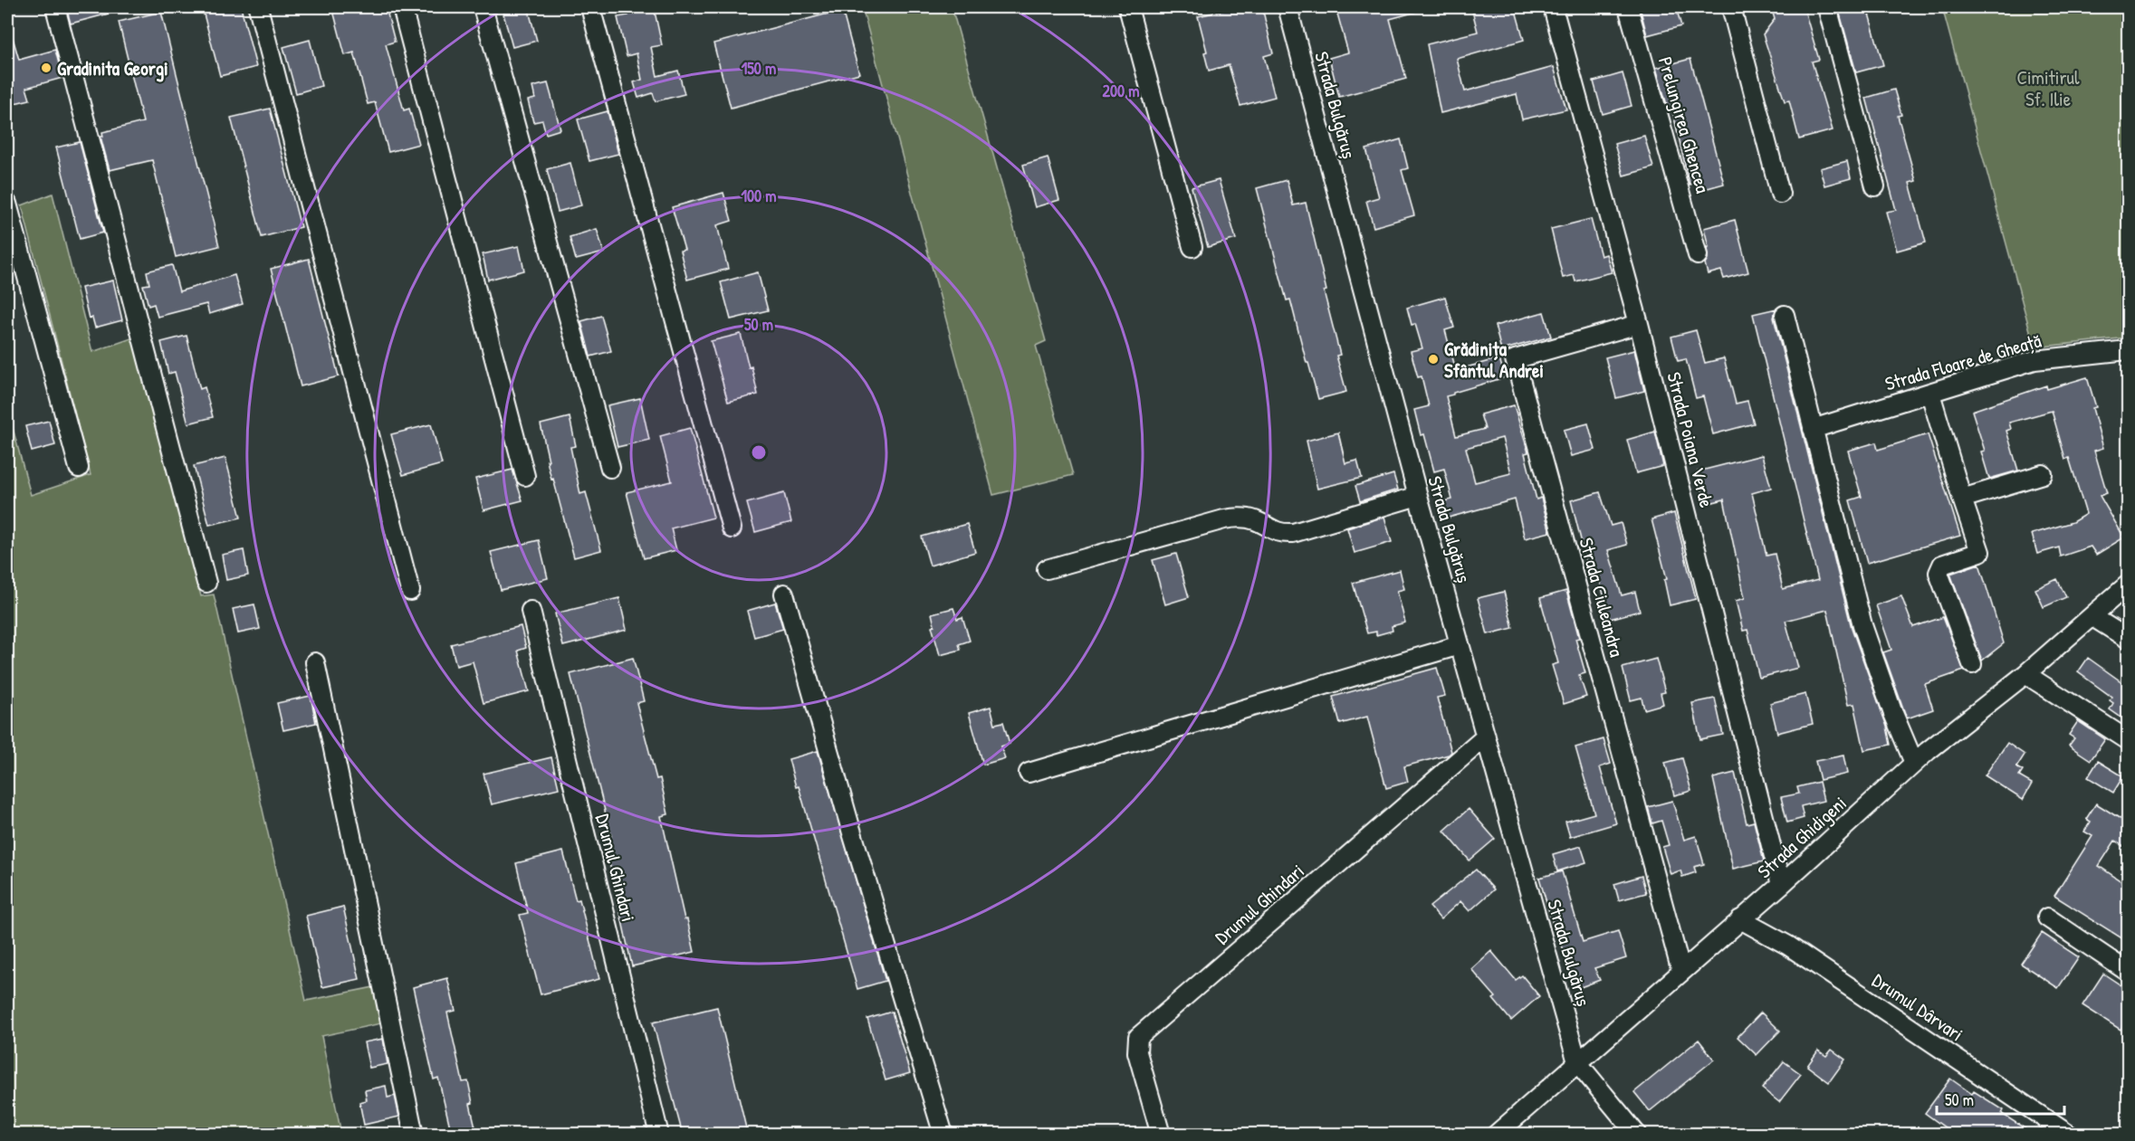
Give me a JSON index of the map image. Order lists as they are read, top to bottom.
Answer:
{
  "streets": {
    "street": [
      "Strada Bulgăruș",
      "Prelungirea Ghencea",
      "Strada Floare de Gheață",
      "Strada Poiana Verde",
      "Strada Ciuleandra",
      "Strada Ghidigeni",
      "Drumul Ghindari",
      "Drumul Dârvari"
    ]
  },
  "crossings": [
    ["Strada Bulgăruș", "Strada Ghidigeni"],
    ["Strada Bulgăruș", "Drumul Ghindari"],
    ["Strada Poiana Verde", "Strada Ciuleandra"],
    ["Strada Poiana Verde", "Strada Ghidigeni"],
    ["Strada Ciuleandra", "Strada Ghidigeni"],
    ["Strada Ghidigeni", "Drumul Dârvari"]
  ],
  "parks": ["Cimitirul Sf. Ilie"],
  "places": ["Gradinita Georgi", "Grădinița Sfântul Andrei"],
  "scale_bar": "50 m",
  "rings": [
    "150 m",
    "200 m",
    "100 m",
    "50 m"
  ]
}
